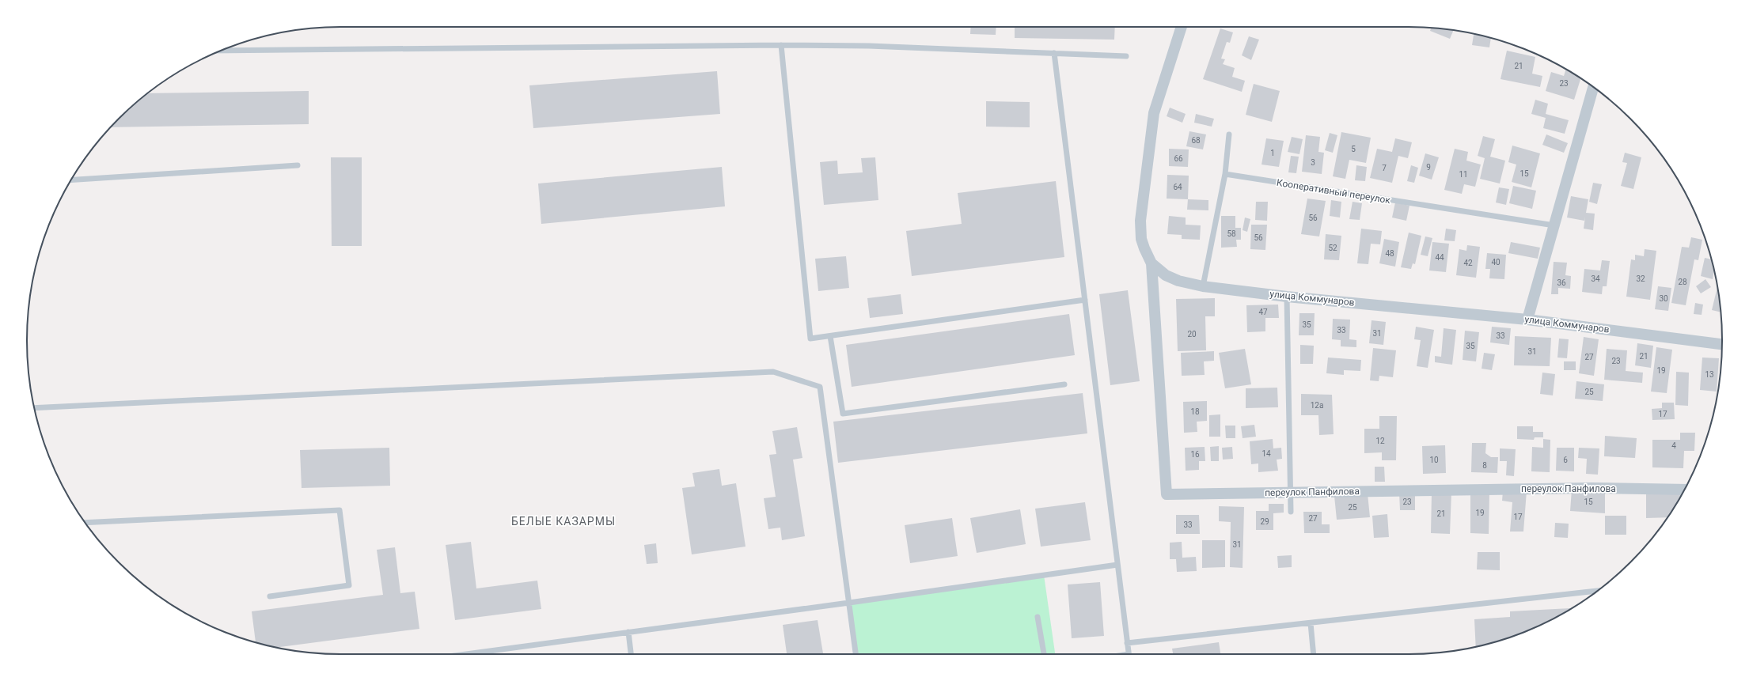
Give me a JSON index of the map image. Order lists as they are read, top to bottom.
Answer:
{
  "streets": {
    "street": ["улица Коммунаров", "переулок Панфилова"],
    "lane": ["Кооперативный переулок"]
  },
  "crossings": [
    ["улица Коммунаров", "переулок Панфилова"]
  ],
  "districts": ["БЕЛЫЕ КАЗАРМЫ"],
  "house_numbers": [
    "21",
    "23",
    "68",
    "5",
    "1",
    "66",
    "3",
    "9",
    "7",
    "15",
    "11",
    "64",
    "56",
    "58",
    "56",
    "52",
    "48",
    "44",
    "40",
    "42",
    "34",
    "32",
    "28",
    "36",
    "30",
    "47",
    "35",
    "33",
    "31",
    "20",
    "33",
    "35",
    "31",
    "21",
    "27",
    "23",
    "19",
    "13",
    "25",
    "12а",
    "18",
    "17",
    "12",
    "4",
    "14",
    "16",
    "10",
    "6",
    "8",
    "23",
    "15",
    "25",
    "19",
    "21",
    "17",
    "27",
    "29",
    "33",
    "31"
  ]
}
